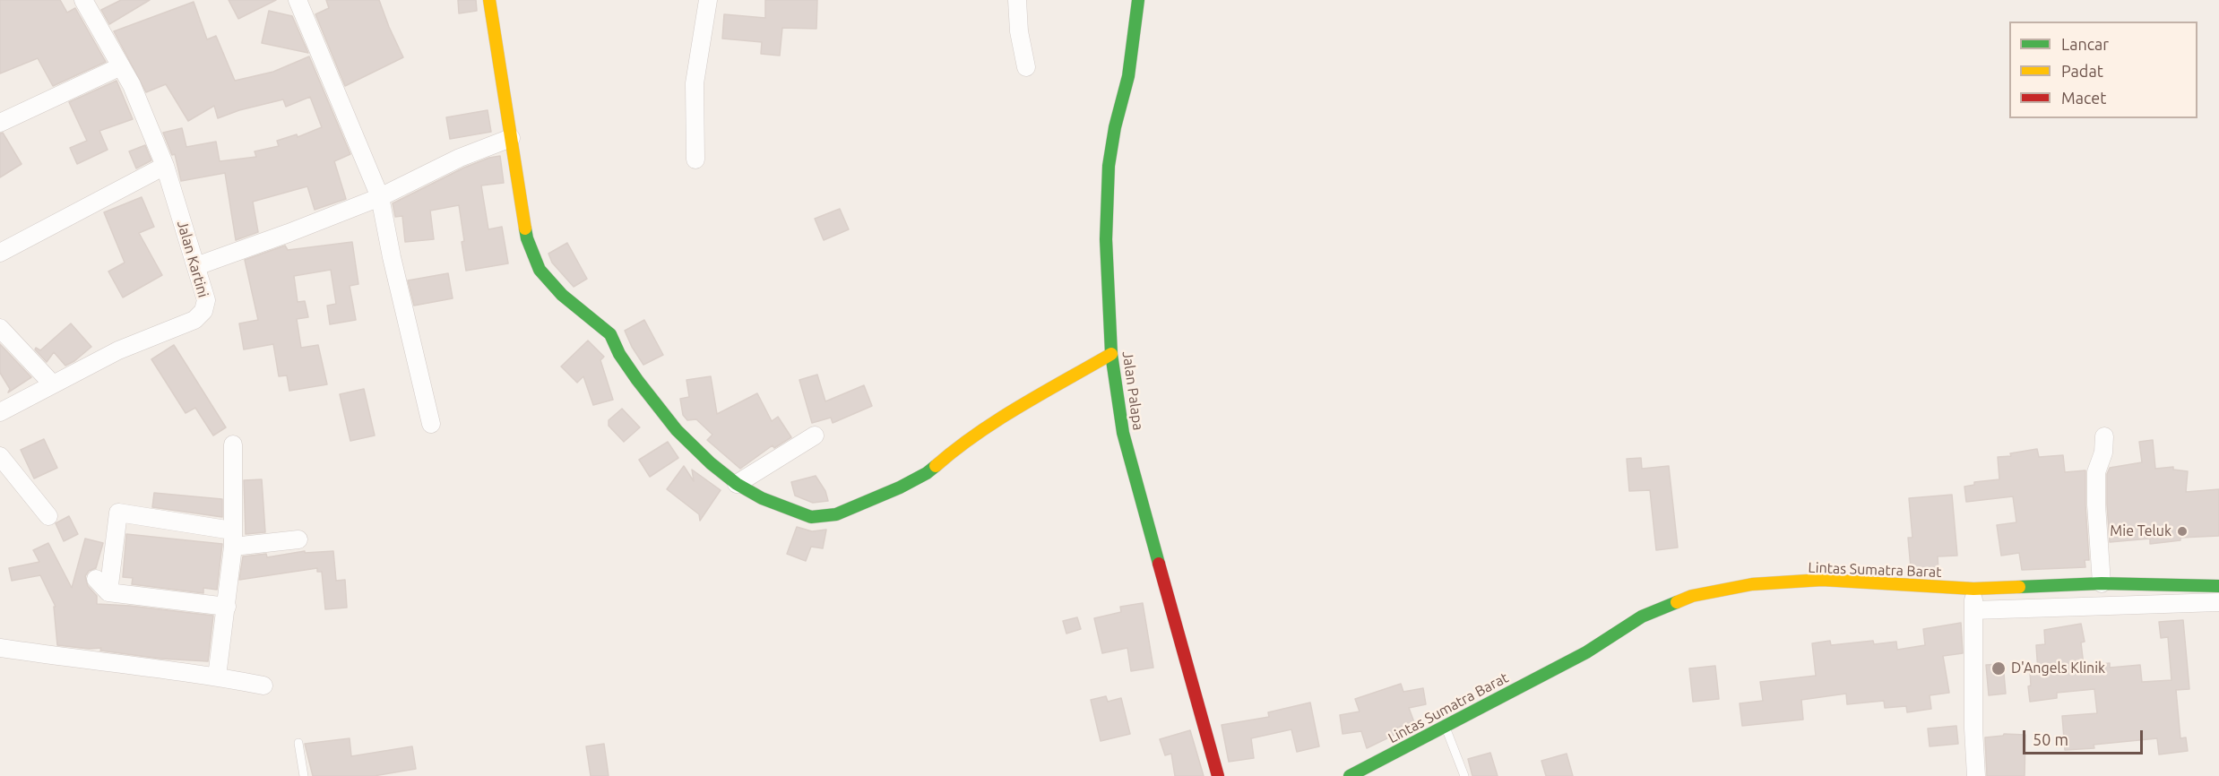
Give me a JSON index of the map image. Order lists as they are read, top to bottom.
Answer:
{
  "streets": {
    "main road": ["Jalan Palapa", "Lintas Sumatra Barat"],
    "street": ["Jalan Kartini"]
  },
  "places": ["Mie Teluk", "D'Angels Klinik"],
  "legend": ["Lancar", "Padat", "Macet"],
  "scale_bar": "50 m"
}
